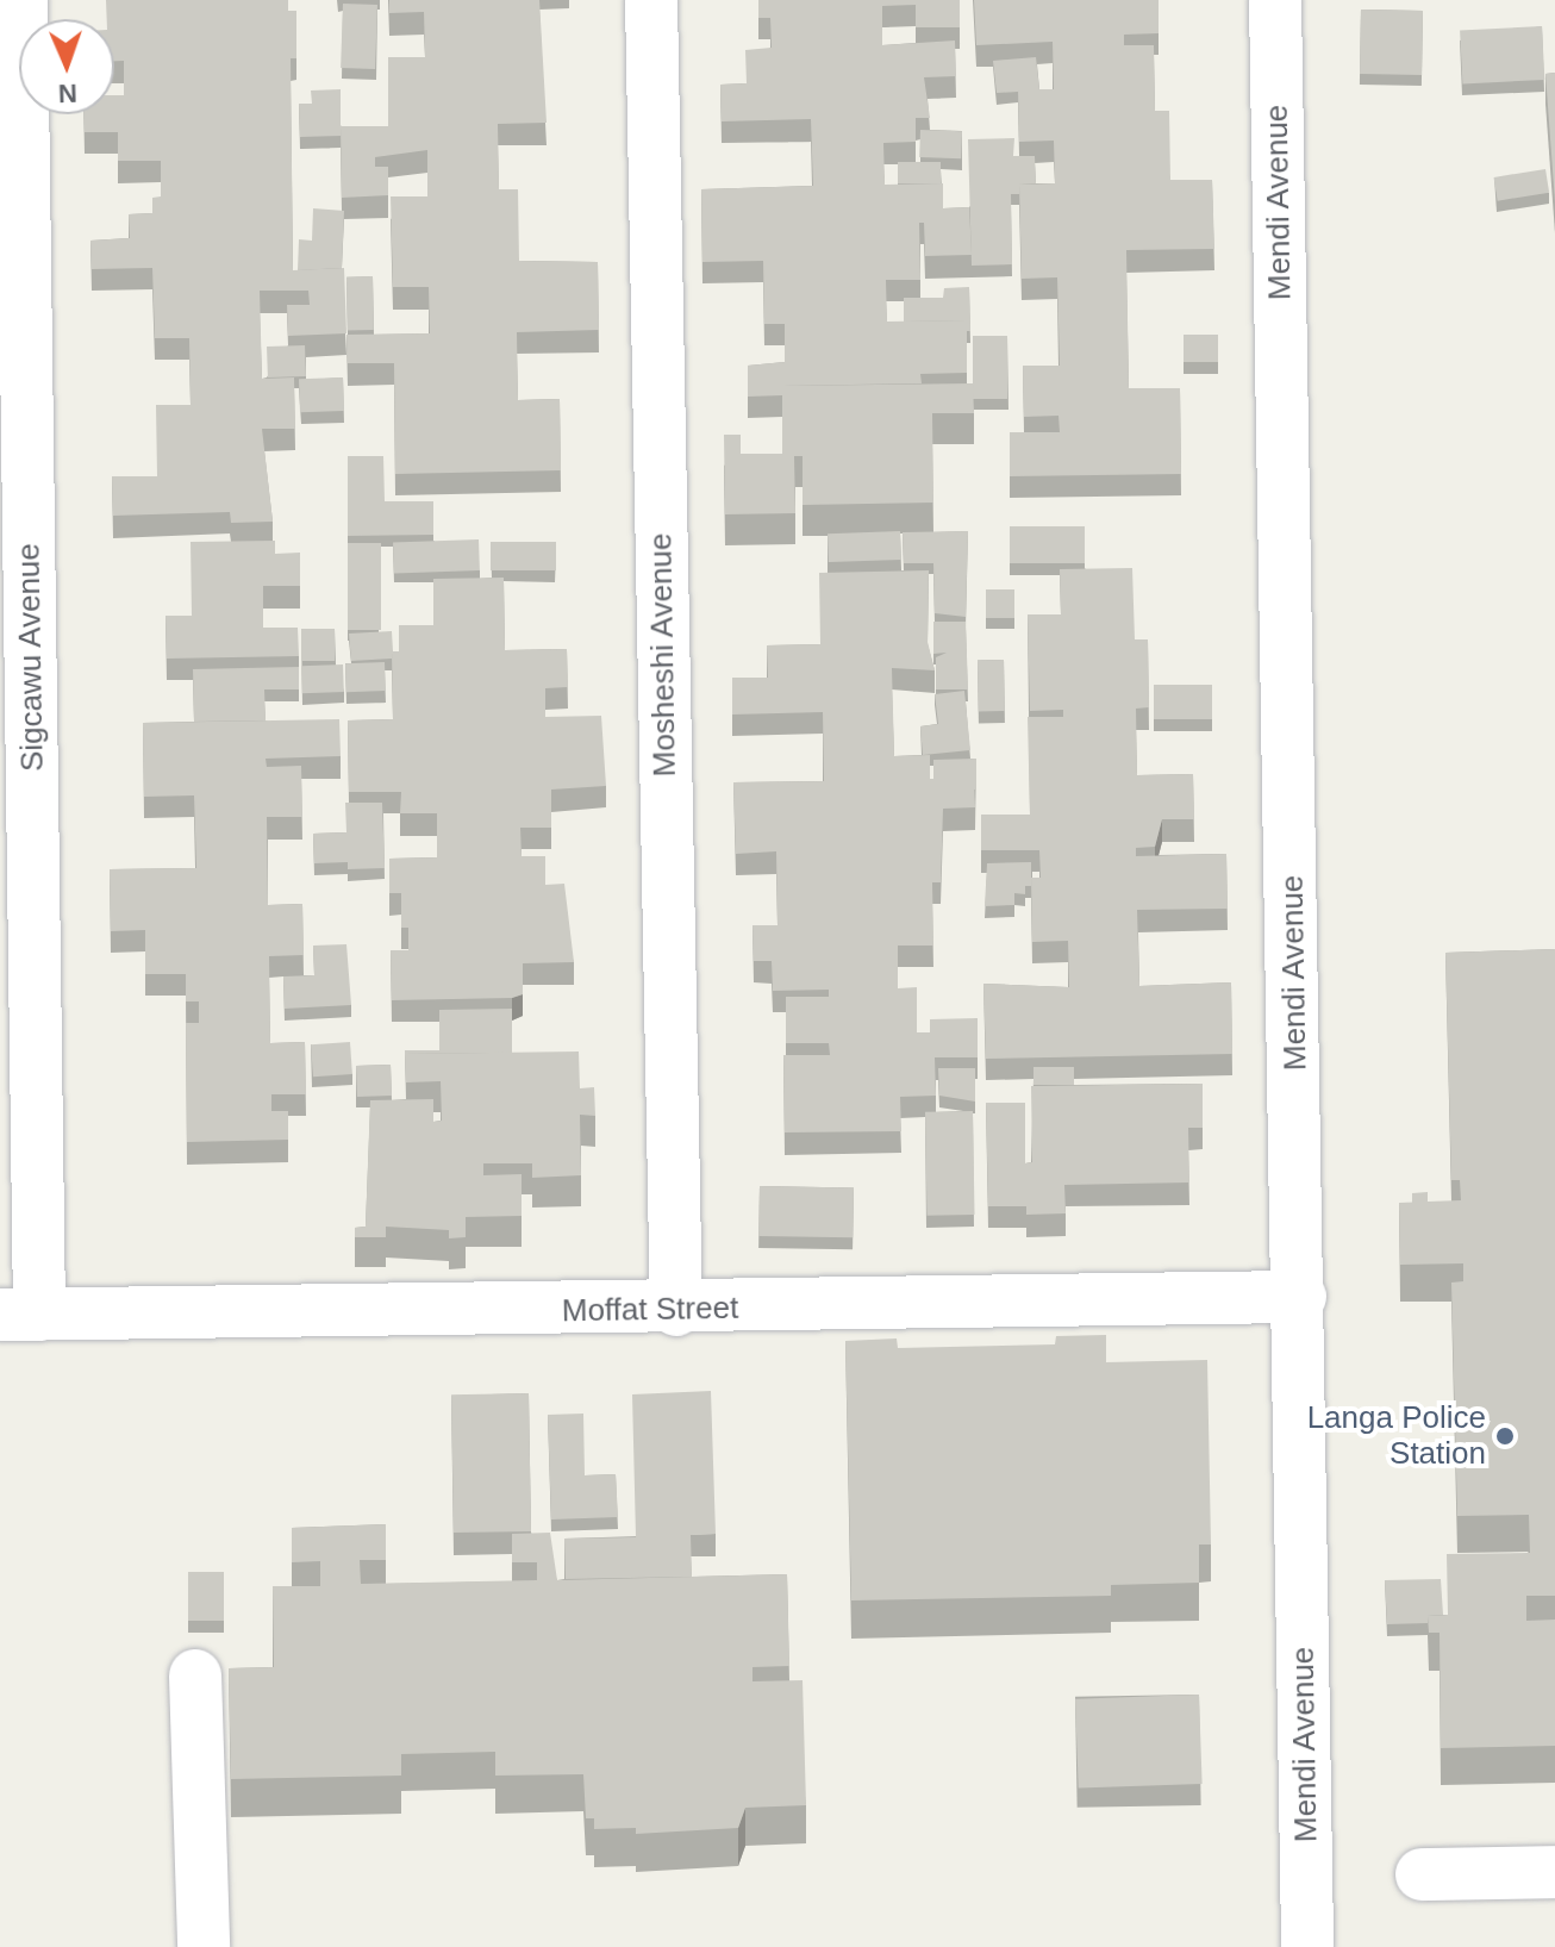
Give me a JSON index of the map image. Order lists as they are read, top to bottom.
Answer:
{
  "streets": {
    "street": [
      "Mendi Avenue",
      "Mosheshi Avenue",
      "Sigcawu Avenue",
      "Moffat Street"
    ]
  },
  "crossings": [
    ["Mendi Avenue", "Moffat Street"],
    ["Mosheshi Avenue", "Moffat Street"],
    ["Sigcawu Avenue", "Moffat Street"]
  ],
  "places": ["Langa Police Station"],
  "north": "bottom"
}
